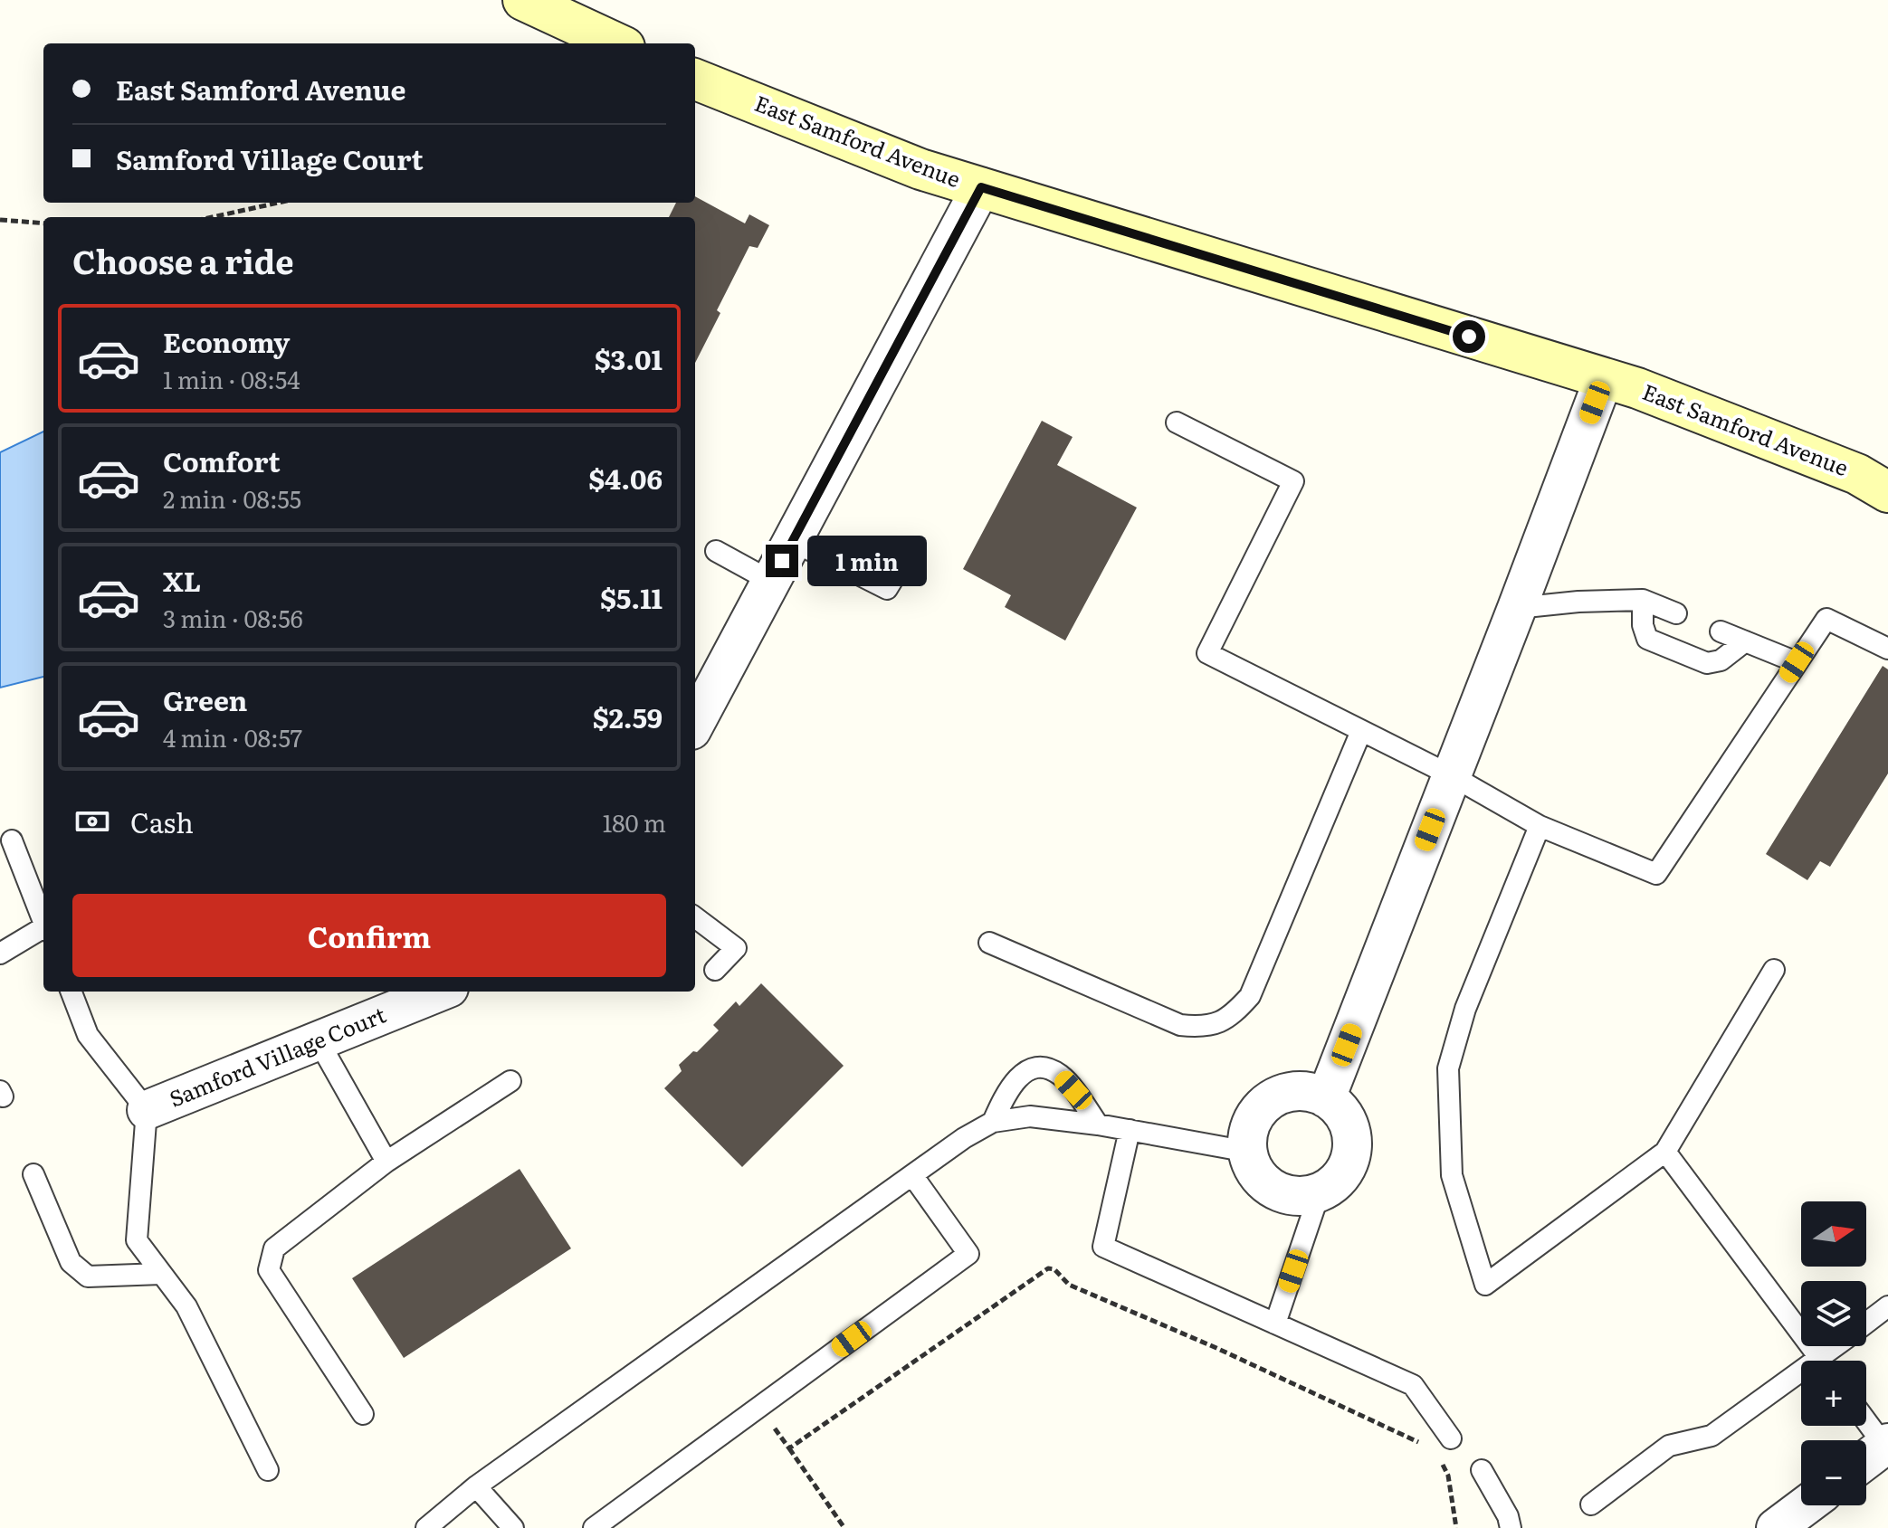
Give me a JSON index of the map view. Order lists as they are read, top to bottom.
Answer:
{
  "streets": {
    "street": ["East Samford Avenue", "Samford Village Court"]
  },
  "north": "right",
  "page": {
    "banner": ["East Samford Avenue", "Samford Village Court"],
    "heading": "Choose a ride",
    "list": [
      {
        "name": "Economy",
        "note": "1 min · 08:54",
        "value": "$3.01"
      },
      {
        "name": "Comfort",
        "note": "2 min · 08:55",
        "value": "$4.06"
      },
      {
        "name": "XL",
        "note": "3 min · 08:56",
        "value": "$5.11"
      },
      {
        "name": "Green",
        "note": "4 min · 08:57",
        "value": "$2.59"
      }
    ],
    "bubble": "1 min",
    "pay": ["Cash", "180 m"],
    "buttons": "Confirm",
    "map_buttons": ["+", "−"]
  }
}
